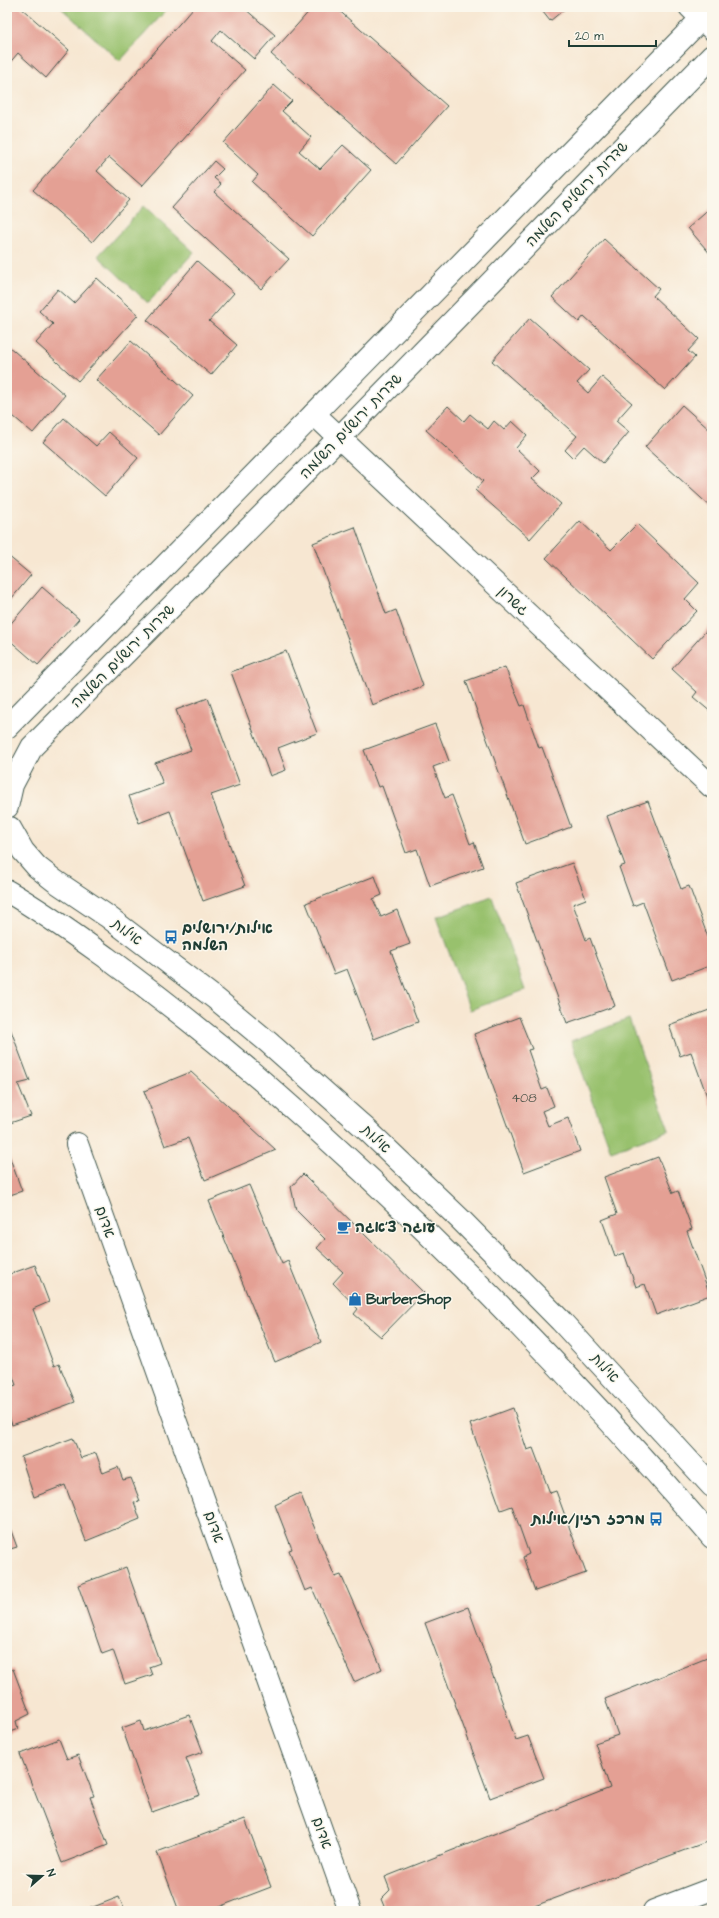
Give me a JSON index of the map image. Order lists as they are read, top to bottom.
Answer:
{
  "streets": {
    "street": [
      "שדרות ירושלים השלמה",
      "גשרון",
      "אילות",
      "אדום"
    ]
  },
  "crossings": [
    ["שדרות ירושלים השלמה", "גשרון"],
    ["שדרות ירושלים השלמה", "אילות"]
  ],
  "places": {
    "bus stop": ["אילות/ירושלים השלמה", "מרכז רזין/אילות"],
    "cafe": ["עוגה צ'אגה"],
    "shop": ["BurberShop"]
  },
  "house_numbers": ["408"],
  "scale_bar": "20 m",
  "north": "right"
}
